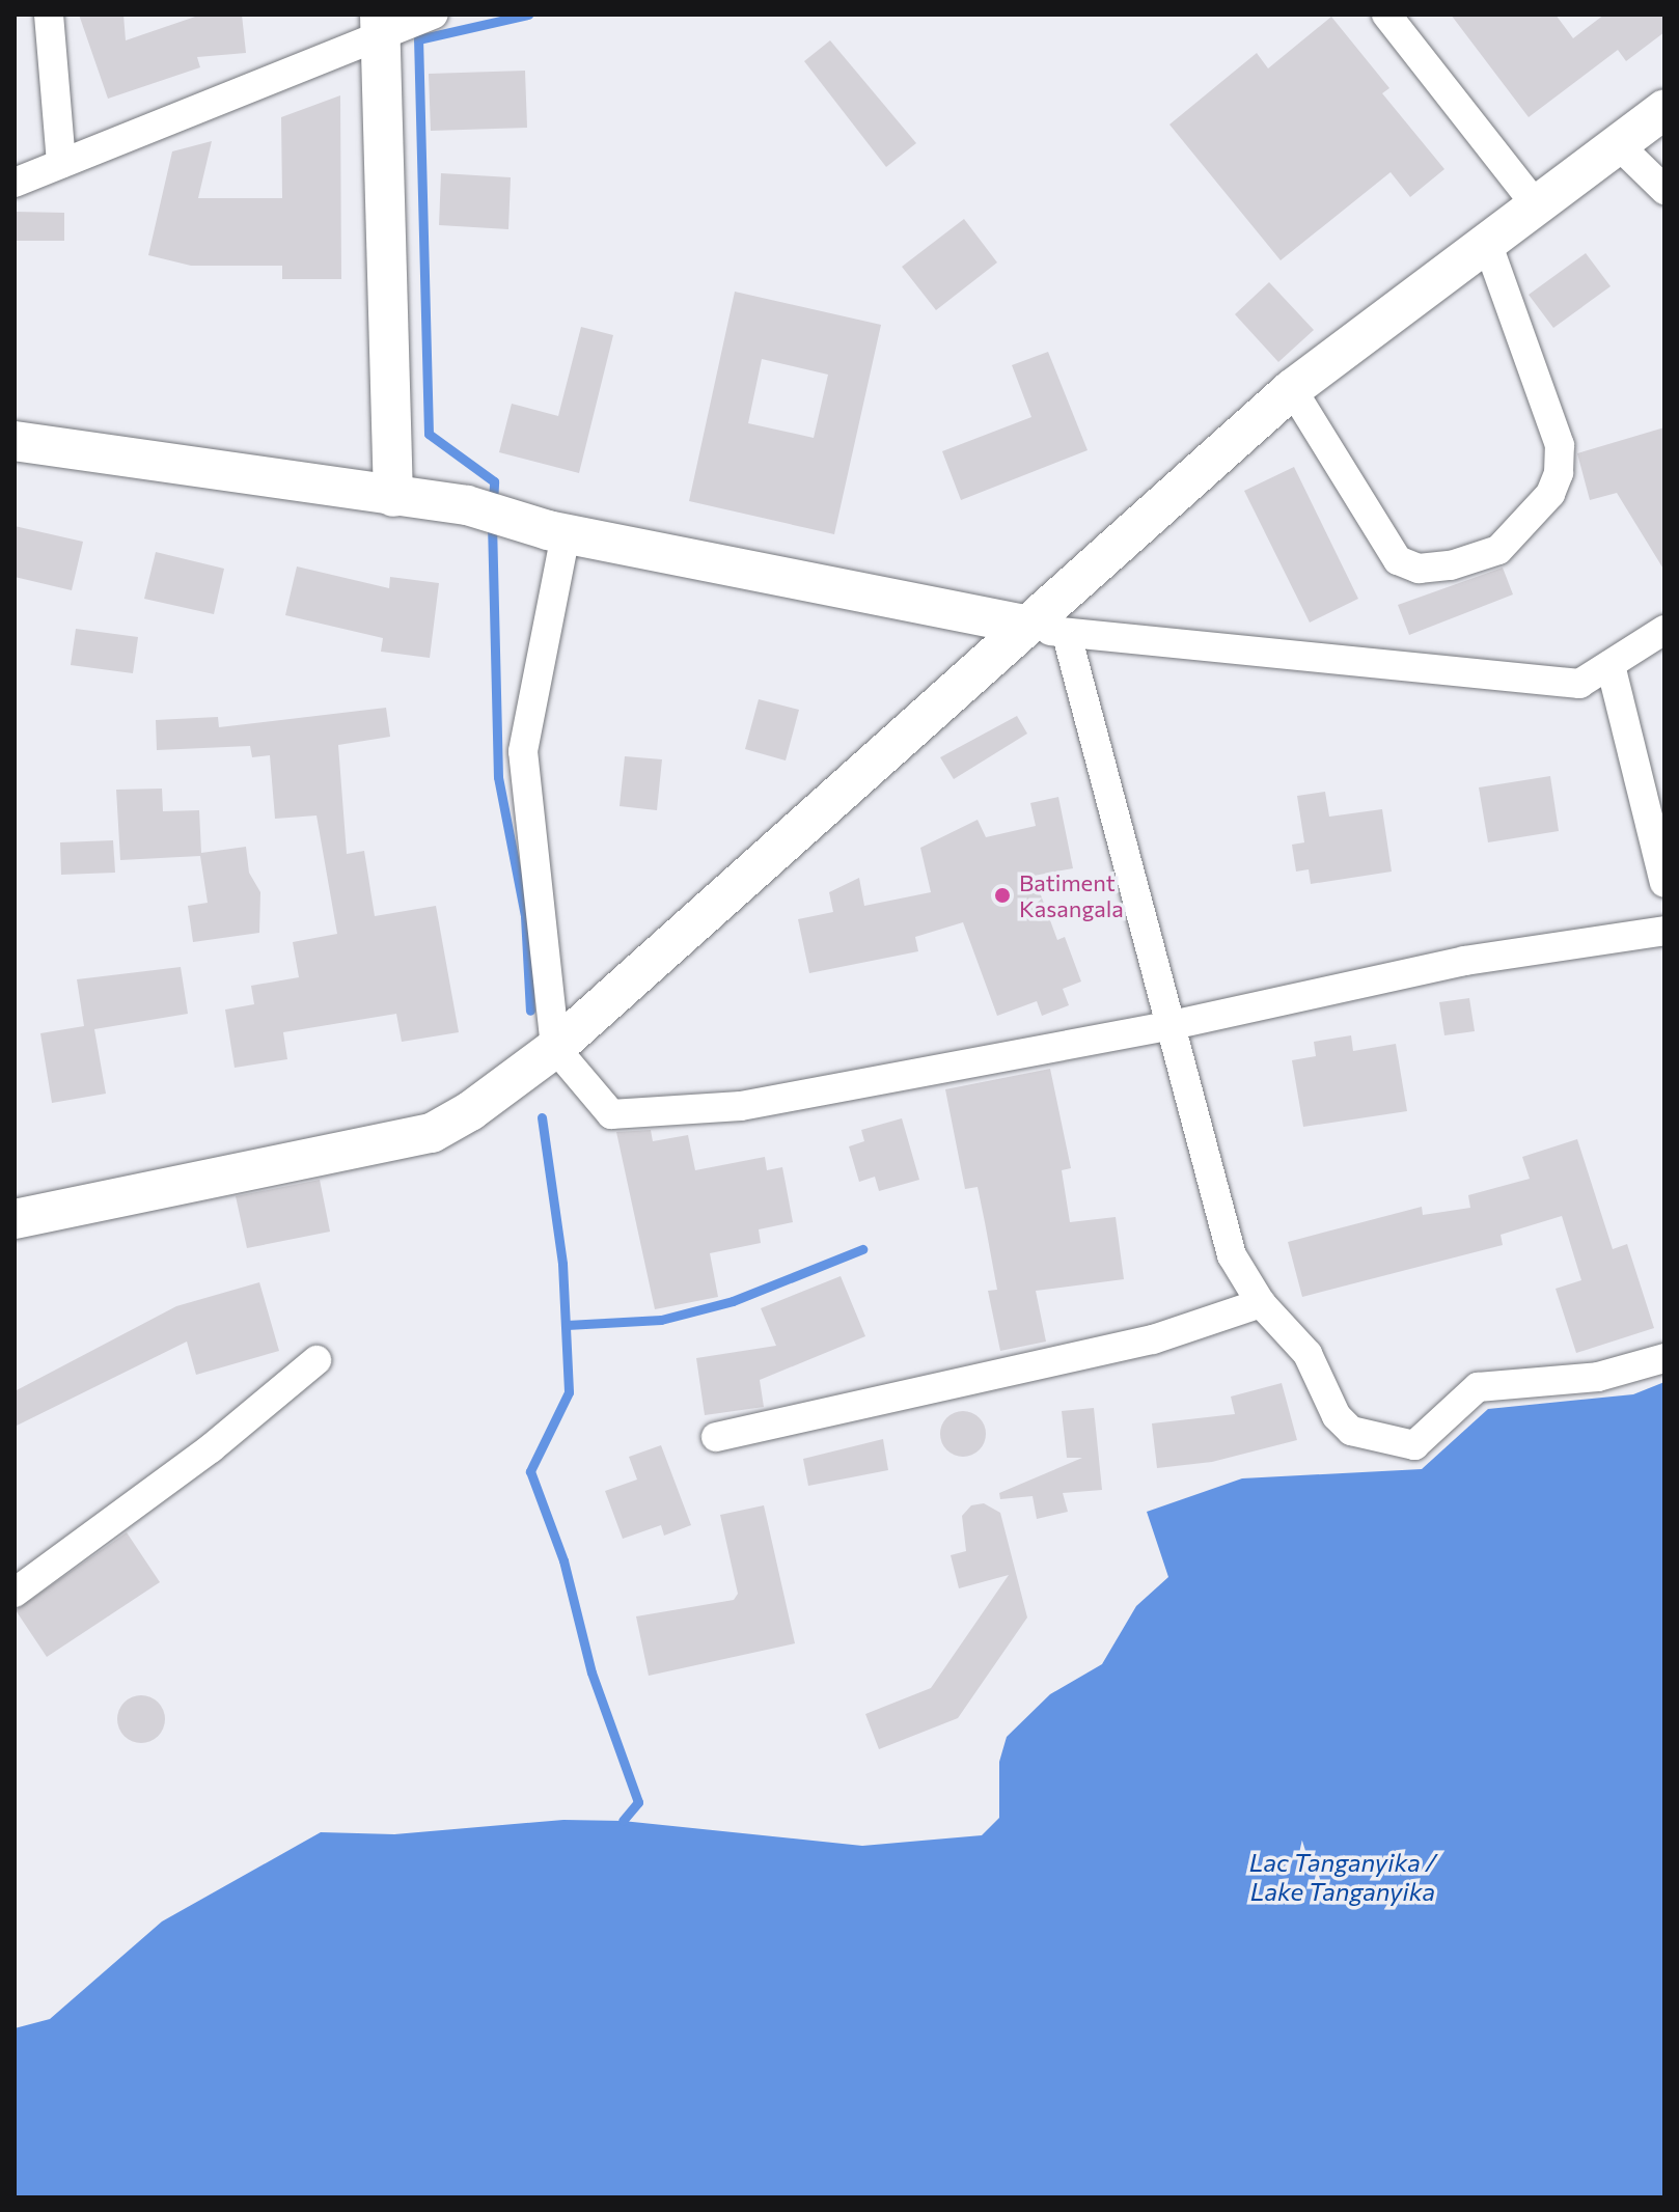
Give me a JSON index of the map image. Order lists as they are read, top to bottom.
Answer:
{
  "water": ["Lac Tanganyika / Lake Tanganyika"],
  "places": ["Batiment Kasangala"]
}
